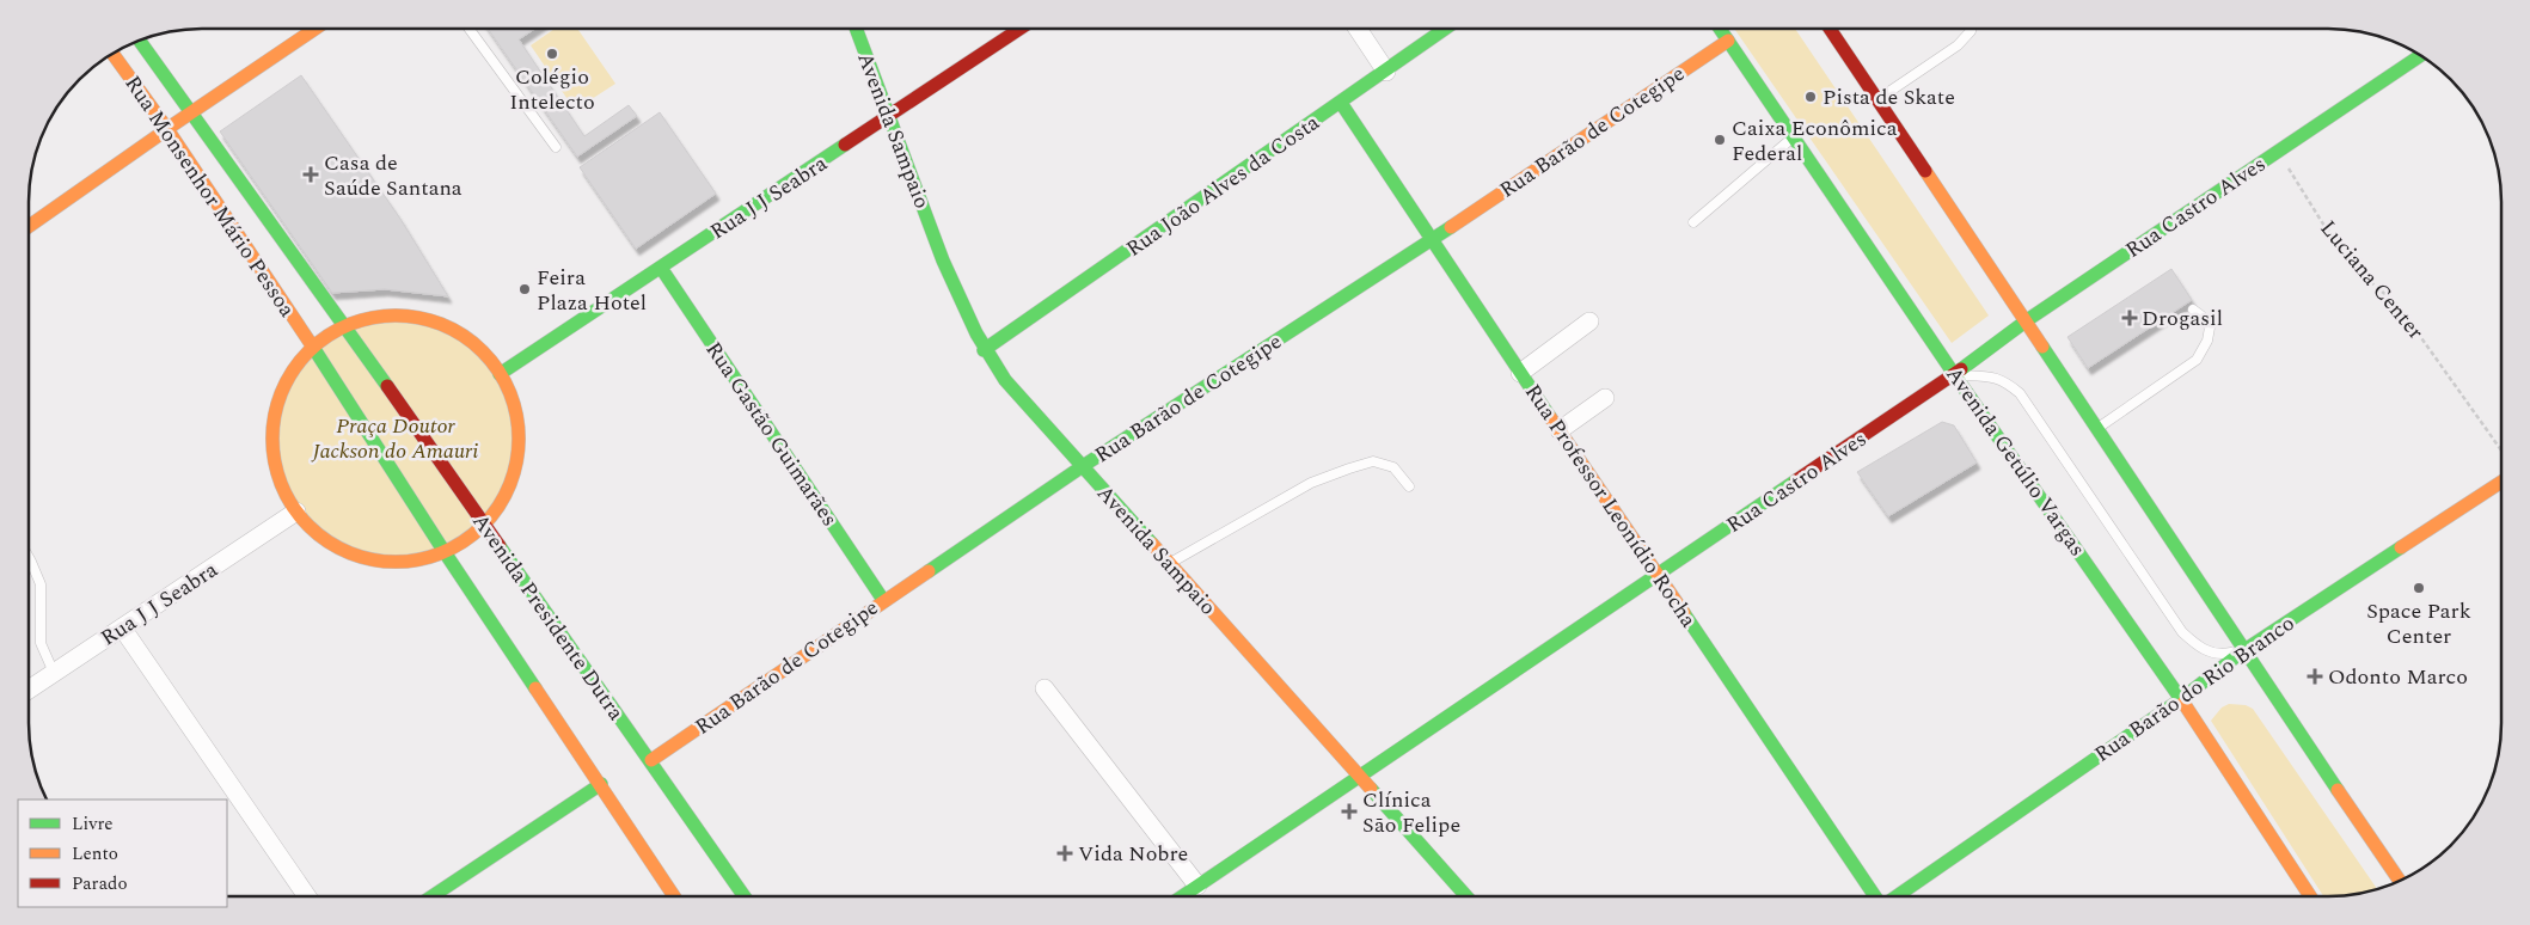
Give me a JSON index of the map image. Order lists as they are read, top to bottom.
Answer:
{
  "streets": {
    "main road": [
      "Avenida Sampaio",
      "Rua Barão de Cotegipe",
      "Rua João Alves da Costa",
      "Rua Monsenhor Mário Pessoa",
      "Rua J J Seabra",
      "Rua Castro Alves",
      "Rua Gastão Guimarães",
      "Avenida Getúlio Vargas",
      "Rua Professor Leonídio Rocha",
      "Avenida Presidente Dutra",
      "Rua Barão do Rio Branco"
    ],
    "path": ["Luciana Center"]
  },
  "crossings": [
    ["Avenida Sampaio", "Rua Barão de Cotegipe"],
    ["Avenida Sampaio", "Rua João Alves da Costa"],
    ["Avenida Sampaio", "Rua J J Seabra"],
    ["Avenida Sampaio", "Rua Castro Alves"],
    ["Rua Barão de Cotegipe", "Rua Gastão Guimarães"],
    ["Rua Barão de Cotegipe", "Avenida Getúlio Vargas"],
    ["Rua Barão de Cotegipe", "Rua Professor Leonídio Rocha"],
    ["Rua Barão de Cotegipe", "Avenida Presidente Dutra"],
    ["Rua João Alves da Costa", "Rua Professor Leonídio Rocha"],
    ["Rua Monsenhor Mário Pessoa", "Avenida Presidente Dutra"],
    ["Rua J J Seabra", "Rua Gastão Guimarães"],
    ["Rua Castro Alves", "Luciana Center"],
    ["Rua Castro Alves", "Avenida Getúlio Vargas"],
    ["Rua Castro Alves", "Rua Professor Leonídio Rocha"],
    ["Avenida Getúlio Vargas", "Rua Barão do Rio Branco"]
  ],
  "parks": ["Praça Doutor Jackson do Amauri"],
  "places": {
    "other": [
      "Colégio Intelecto",
      "Pista de Skate",
      "Caixa Econômica Federal",
      "Feira Plaza Hotel",
      "Space Park Center"
    ],
    "health": [
      "Casa de Saúde Santana",
      "Drogasil",
      "Odonto Marco",
      "Clínica São Felipe",
      "Vida Nobre"
    ]
  },
  "legend": ["Livre", "Lento", "Parado"]
}
